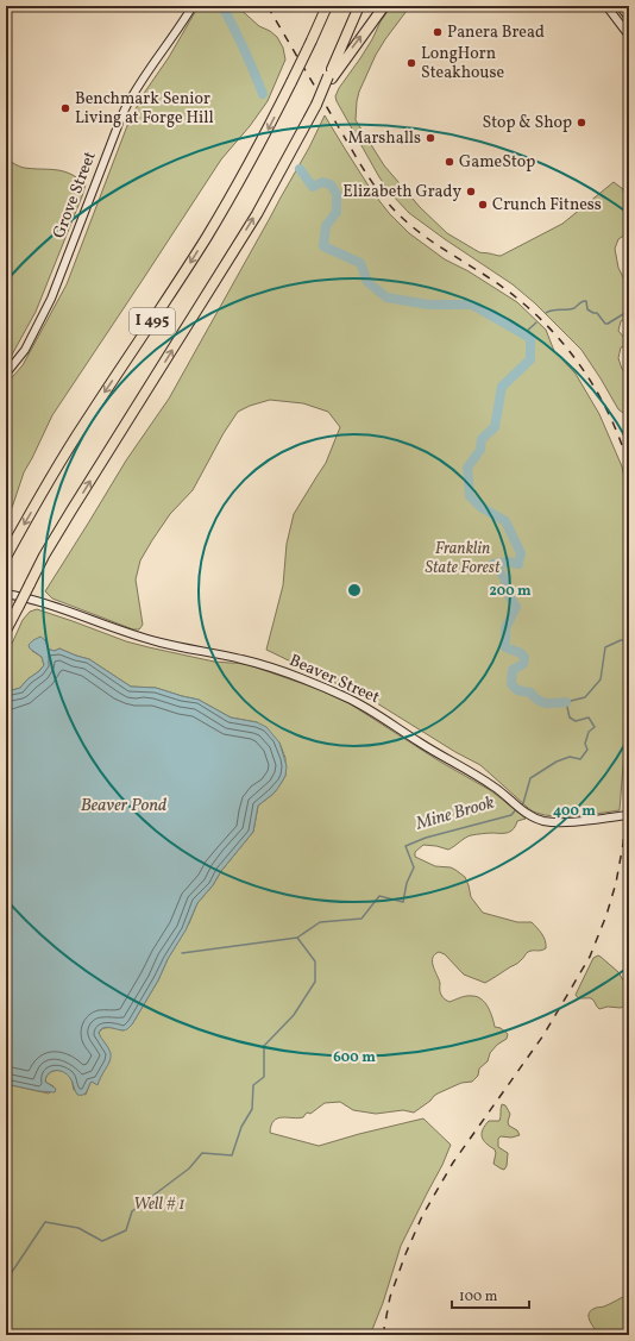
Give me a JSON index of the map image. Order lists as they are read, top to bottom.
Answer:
{
  "streets": {
    "highway": ["I 495"],
    "street": ["Grove Street", "Beaver Street"]
  },
  "water": ["Beaver Pond", "Mine Brook"],
  "parks": ["Franklin State Forest", "Well # 1"],
  "places": [
    "Panera Bread",
    "LongHorn Steakhouse",
    "Benchmark Senior Living at Forge Hill",
    "Stop & Shop",
    "Marshalls",
    "GameStop",
    "Elizabeth Grady",
    "Crunch Fitness"
  ],
  "scale_bar": "100 m",
  "rings": ["200 m", "400 m", "600 m"]
}
